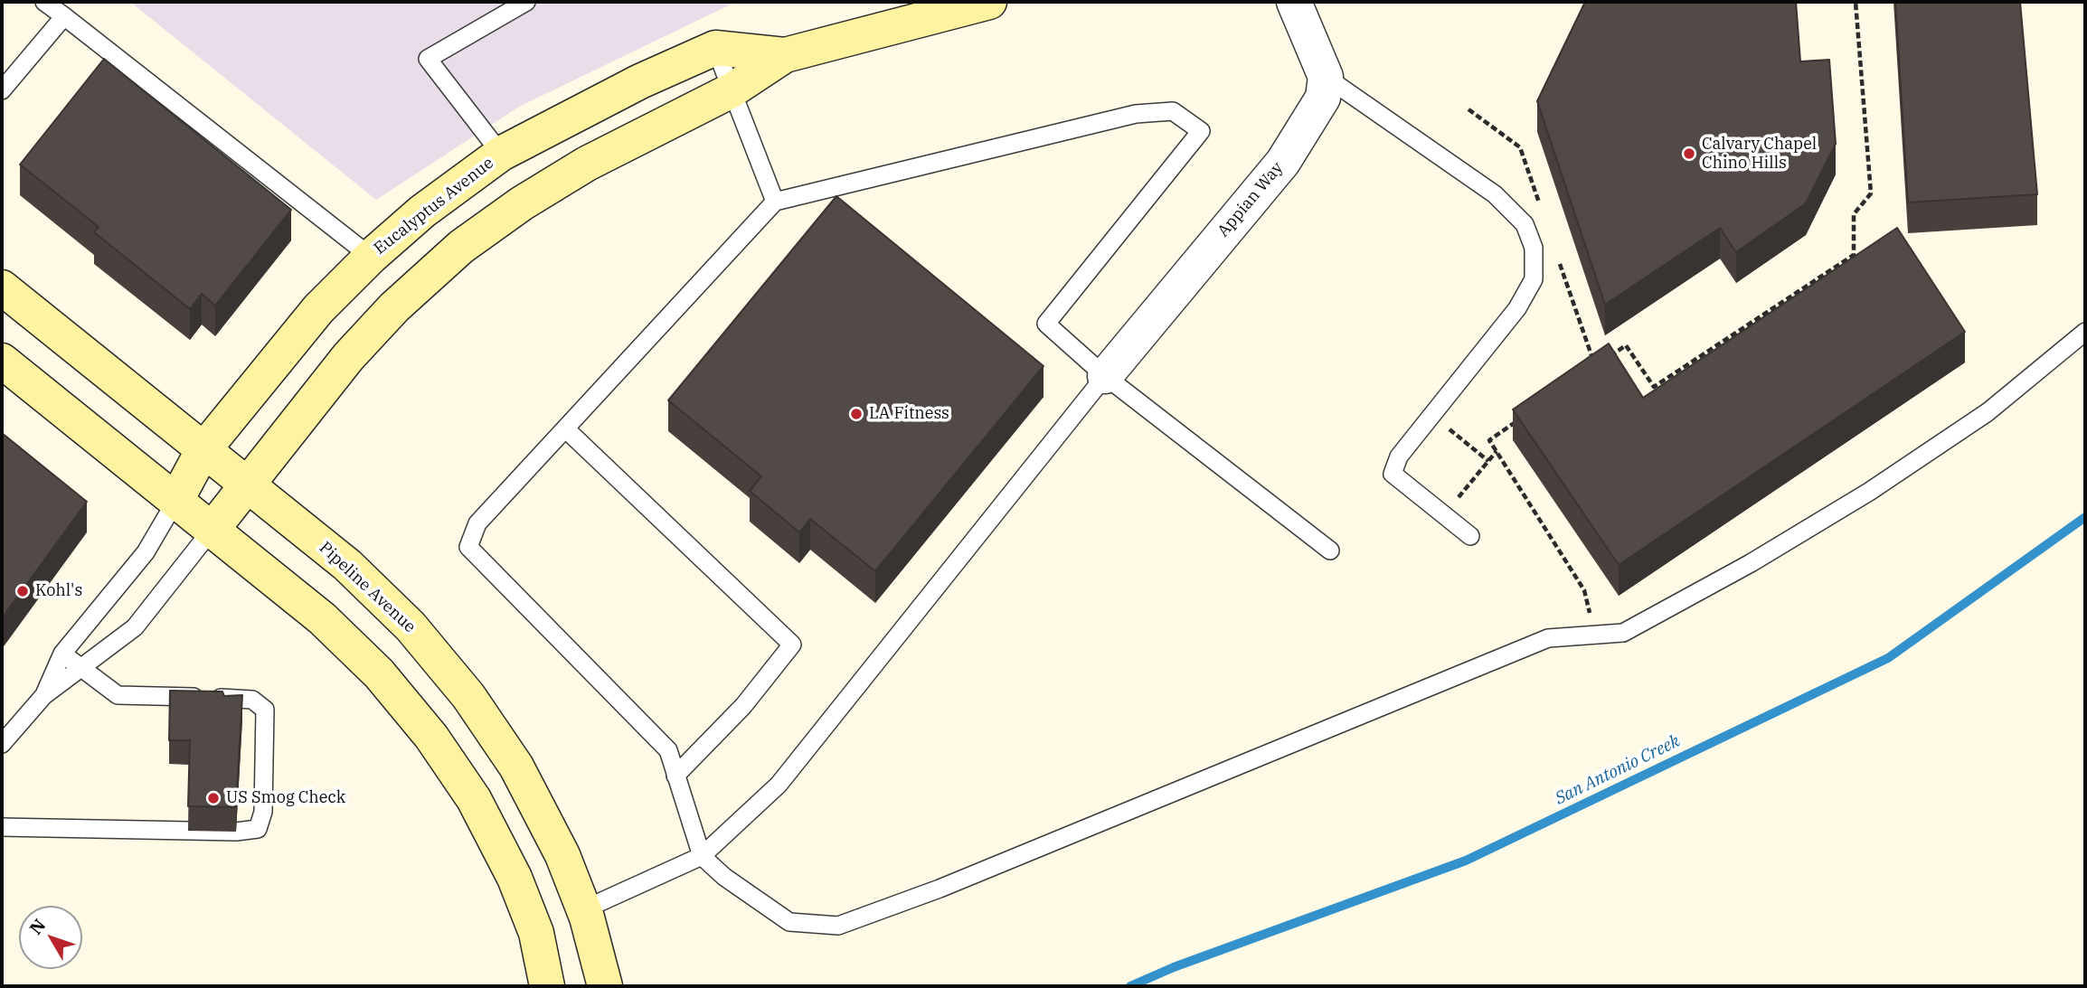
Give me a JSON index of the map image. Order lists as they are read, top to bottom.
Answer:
{
  "streets": {
    "main road": ["Eucalyptus Avenue", "Pipeline Avenue"],
    "street": ["Appian Way"]
  },
  "crossings": [
    ["Eucalyptus Avenue", "Pipeline Avenue"]
  ],
  "water": ["San Antonio Creek"],
  "places": [
    "Calvary Chapel Chino Hills",
    "LA Fitness",
    "Kohl's",
    "US Smog Check"
  ],
  "north": "top left"
}
